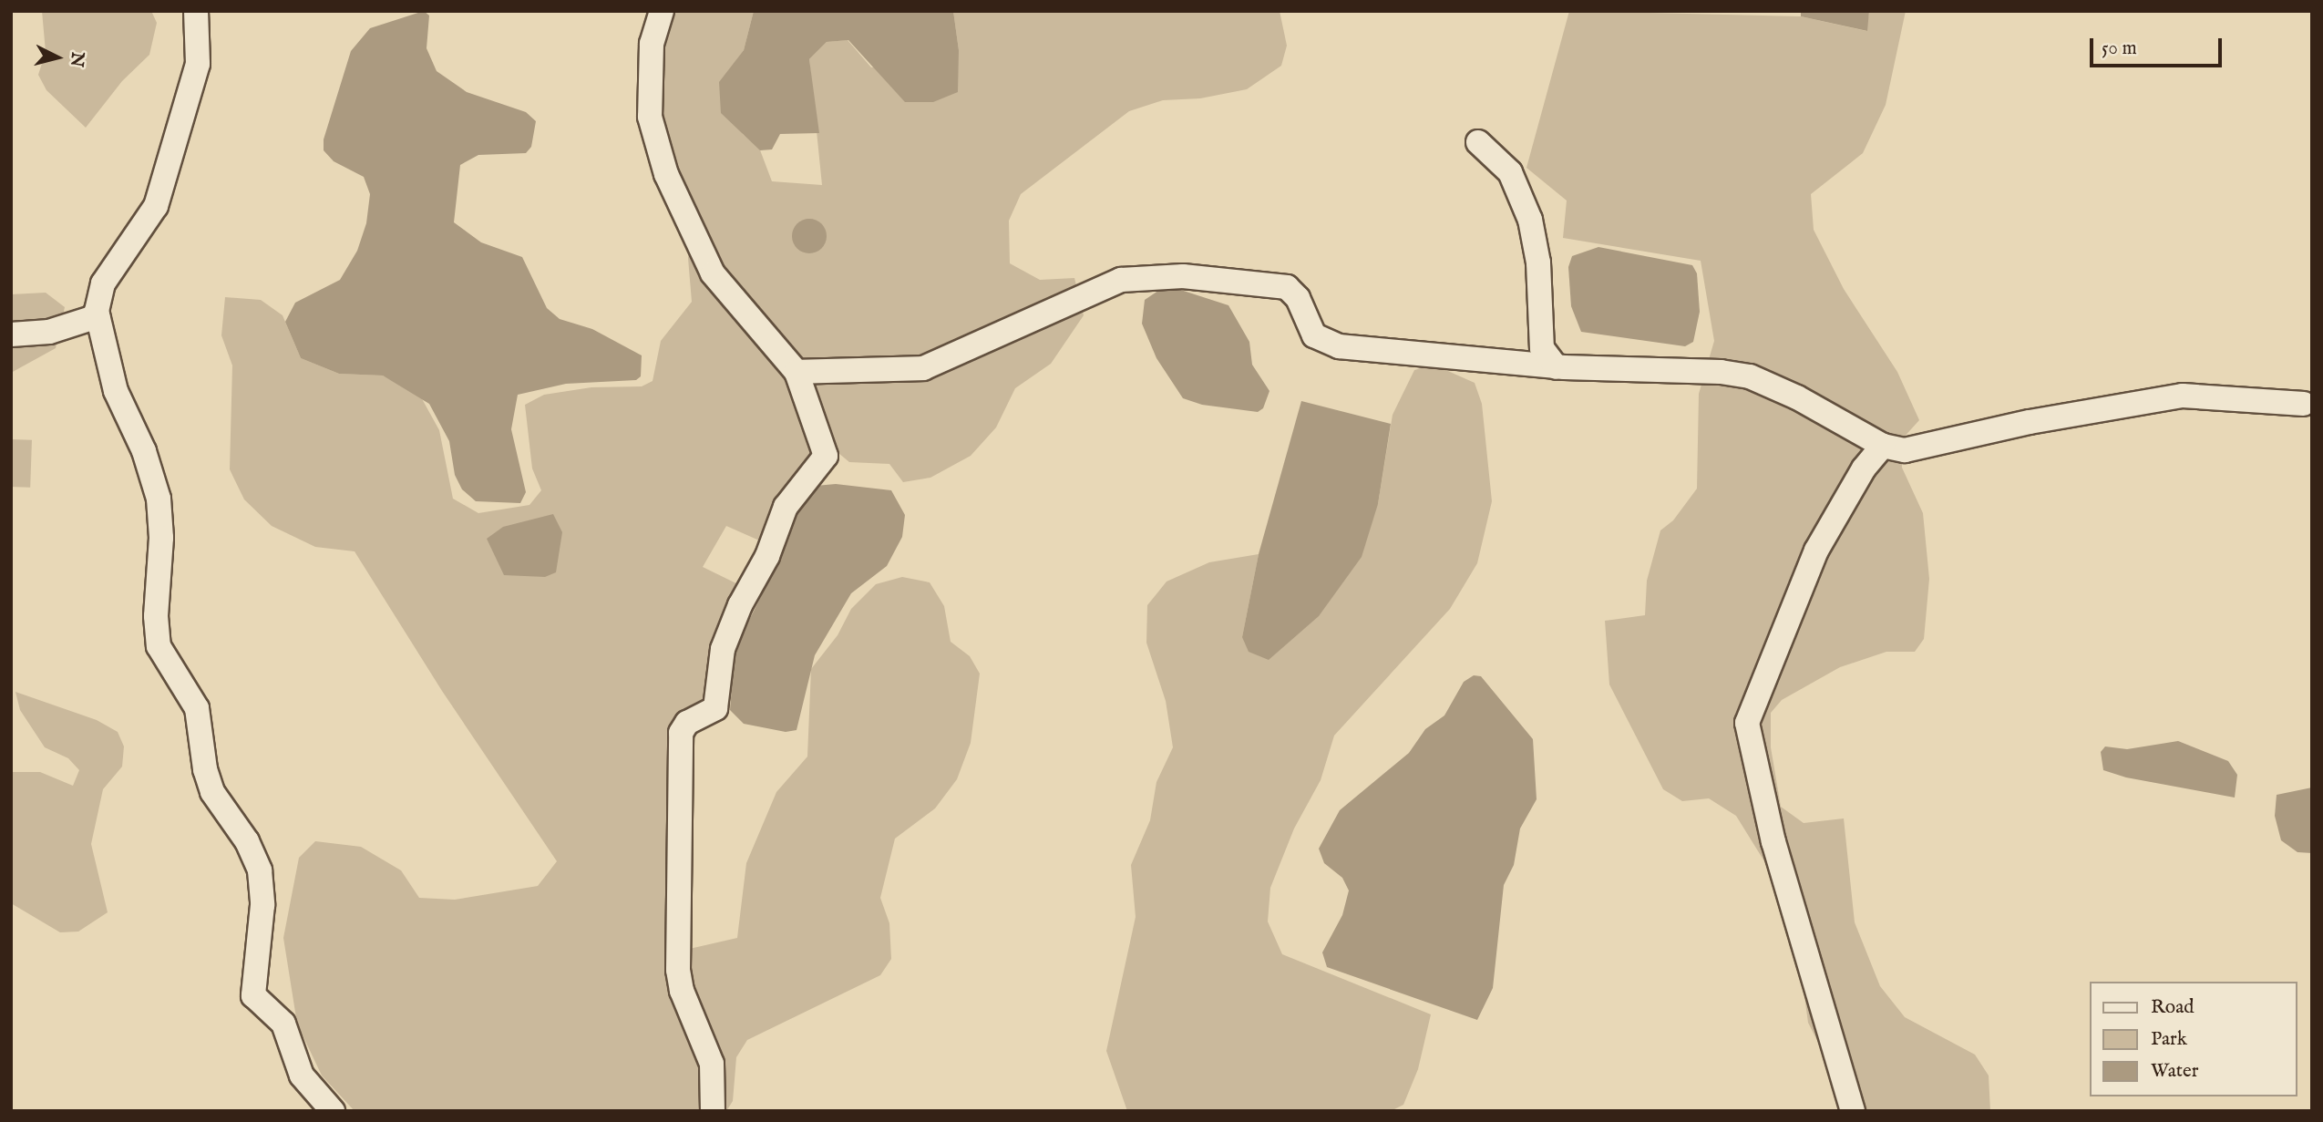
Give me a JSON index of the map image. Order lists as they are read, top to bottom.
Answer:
{
  "legend": ["Road", "Park", "Water"],
  "scale_bar": "50 m",
  "north": "right"
}
